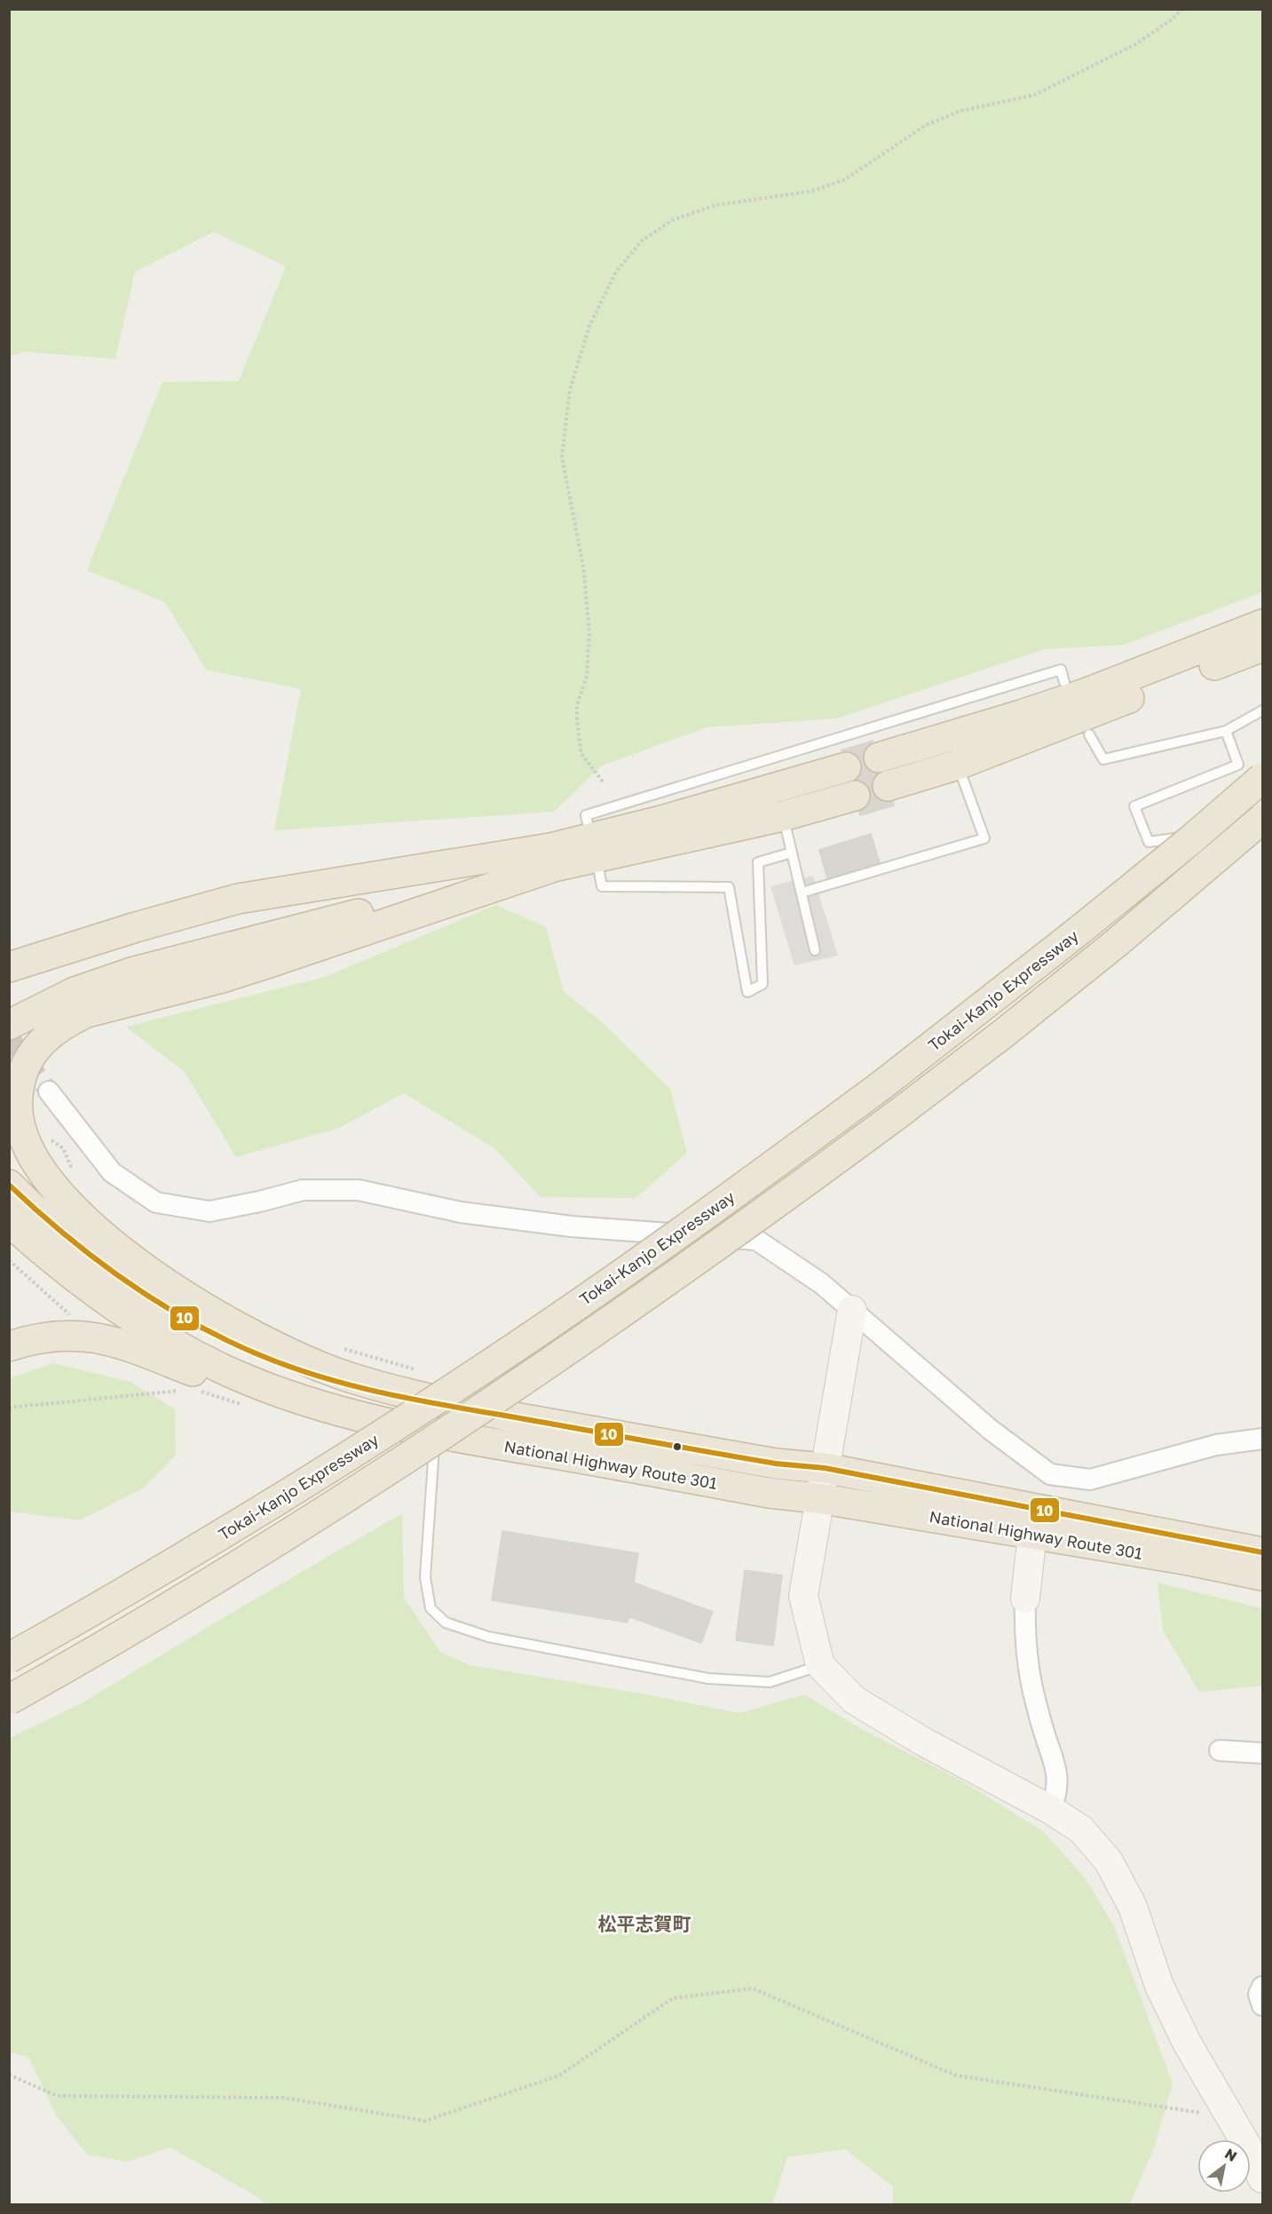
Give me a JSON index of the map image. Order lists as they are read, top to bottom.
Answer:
{
  "streets": {
    "highway": ["Tokai-Kanjo Expressway", "National Highway Route 301"]
  },
  "districts": ["松平志賀町"],
  "lines": ["transit line 10"],
  "north": "top right"
}
